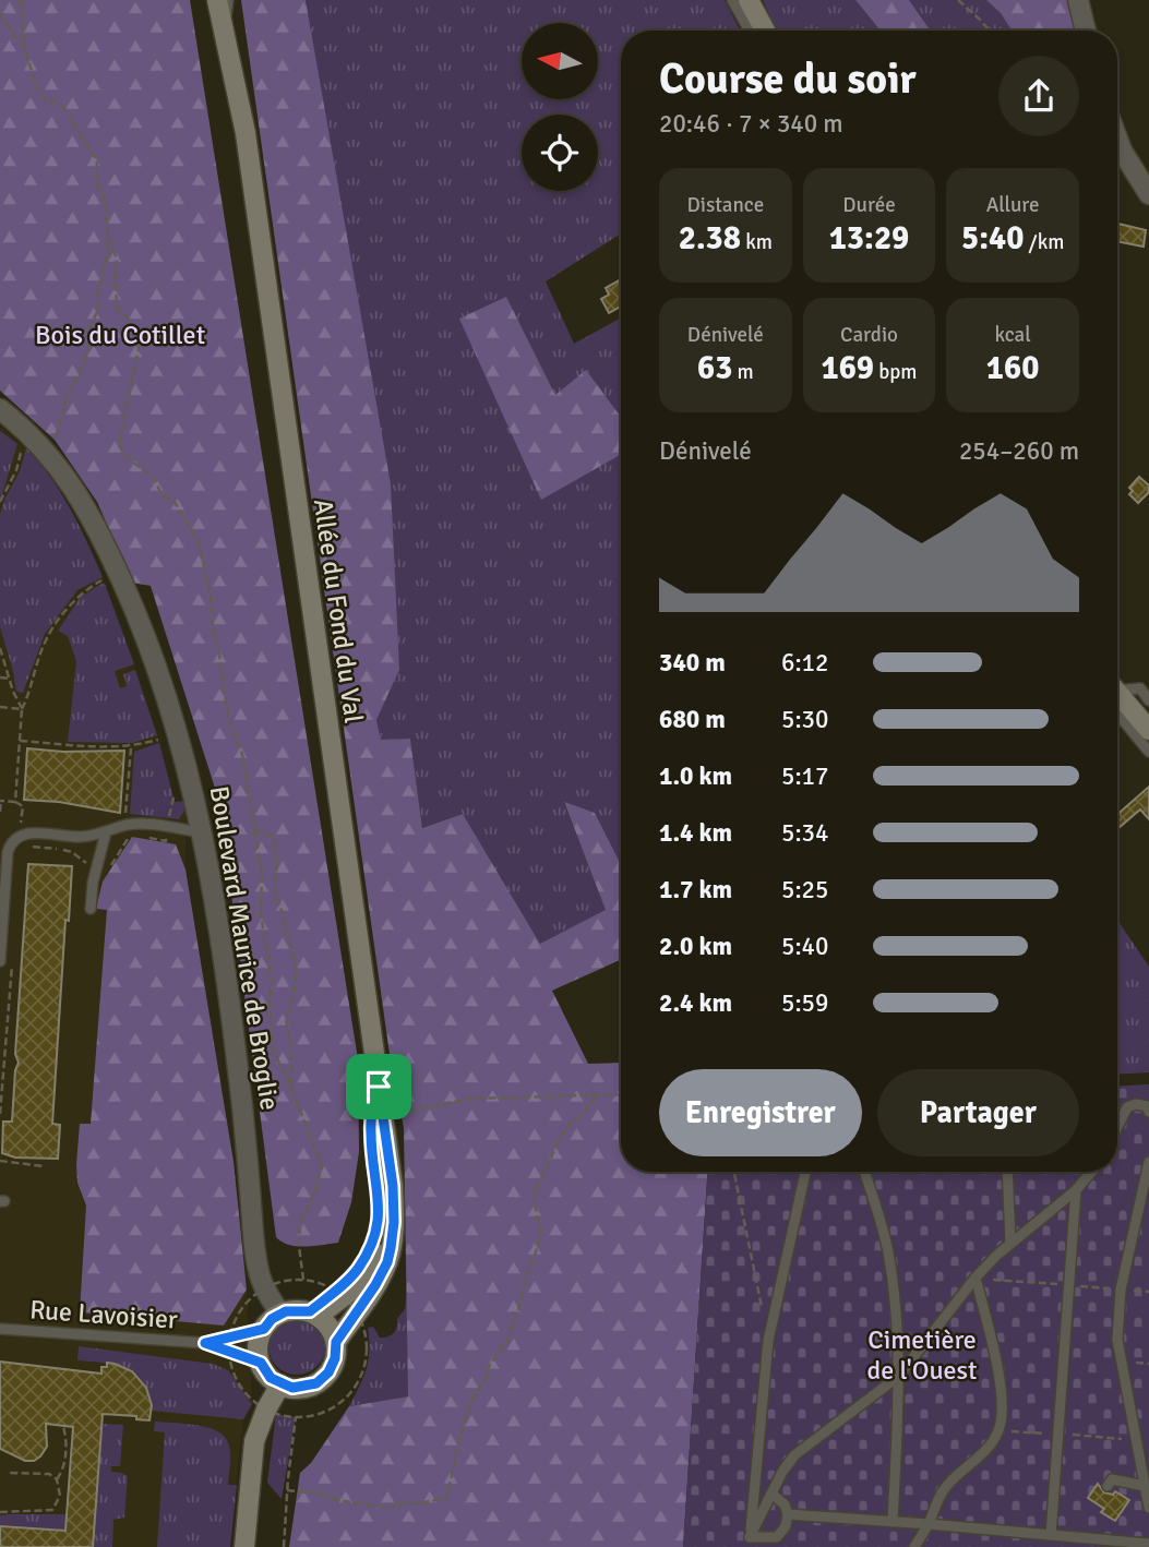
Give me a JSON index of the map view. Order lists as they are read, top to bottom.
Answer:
{
  "streets": {
    "street": ["Allée du Fond du Val", "Boulevard Maurice de Broglie"],
    "lane": ["Rue Lavoisier"]
  },
  "crossings": [
    ["Allée du Fond du Val", "Boulevard Maurice de Broglie"],
    ["Allée du Fond du Val", "Rue Lavoisier"],
    ["Boulevard Maurice de Broglie", "Rue Lavoisier"]
  ],
  "parks": ["Bois du Cotillet", "Cimetière de l'Ouest"],
  "north": "left",
  "page": {
    "heading": ["Course du soir", "20:46 · 7 × 340 m"],
    "stats": [
      ["Distance", "2.38 km"],
      ["Durée", "13:29"],
      ["Allure", "5:40 /km"],
      ["Dénivelé", "63 m"],
      ["Cardio", "169 bpm"],
      ["kcal", "160"]
    ],
    "chart": ["Dénivelé", "254–260 m"],
    "list": [
      {
        "name": "340 m",
        "note": "6:12"
      },
      {
        "name": "680 m",
        "note": "5:30"
      },
      {
        "name": "1.0 km",
        "note": "5:17"
      },
      {
        "name": "1.4 km",
        "note": "5:34"
      },
      {
        "name": "1.7 km",
        "note": "5:25"
      },
      {
        "name": "2.0 km",
        "note": "5:40"
      },
      {
        "name": "2.4 km",
        "note": "5:59"
      }
    ],
    "buttons": ["Enregistrer", "Partager"]
  }
}
